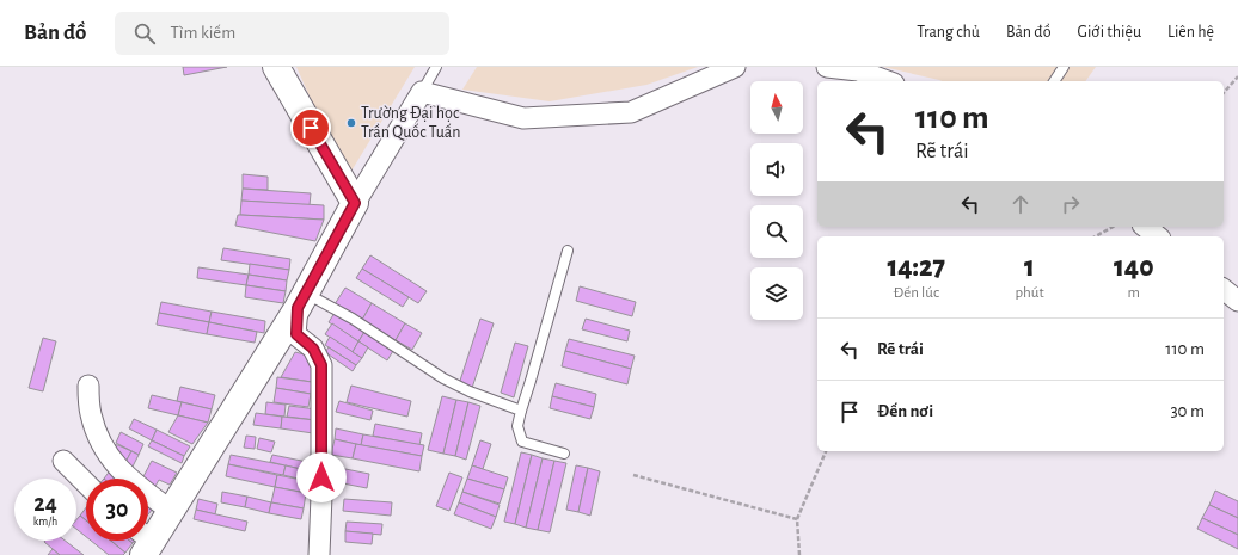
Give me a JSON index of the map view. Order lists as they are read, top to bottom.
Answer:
{
  "places": ["Trường Đại học Trần Quốc Tuấn"],
  "north": "top",
  "page": {
    "header": "Bản đồ",
    "search": "Tìm kiếm",
    "nav": [
      "Trang chủ",
      "Bản đồ",
      "Giới thiệu",
      "Liên hệ"
    ],
    "turn": ["110 m", "Rẽ trái"],
    "eta": [
      "14:27",
      "Đến lúc",
      "1",
      "phút",
      "140",
      "m"
    ],
    "list": [
      {
        "name": "Rẽ trái",
        "value": "110 m"
      },
      {
        "name": "Đến nơi",
        "value": "30 m"
      }
    ],
    "speed": "24 km/h",
    "limit": "30"
  }
}
